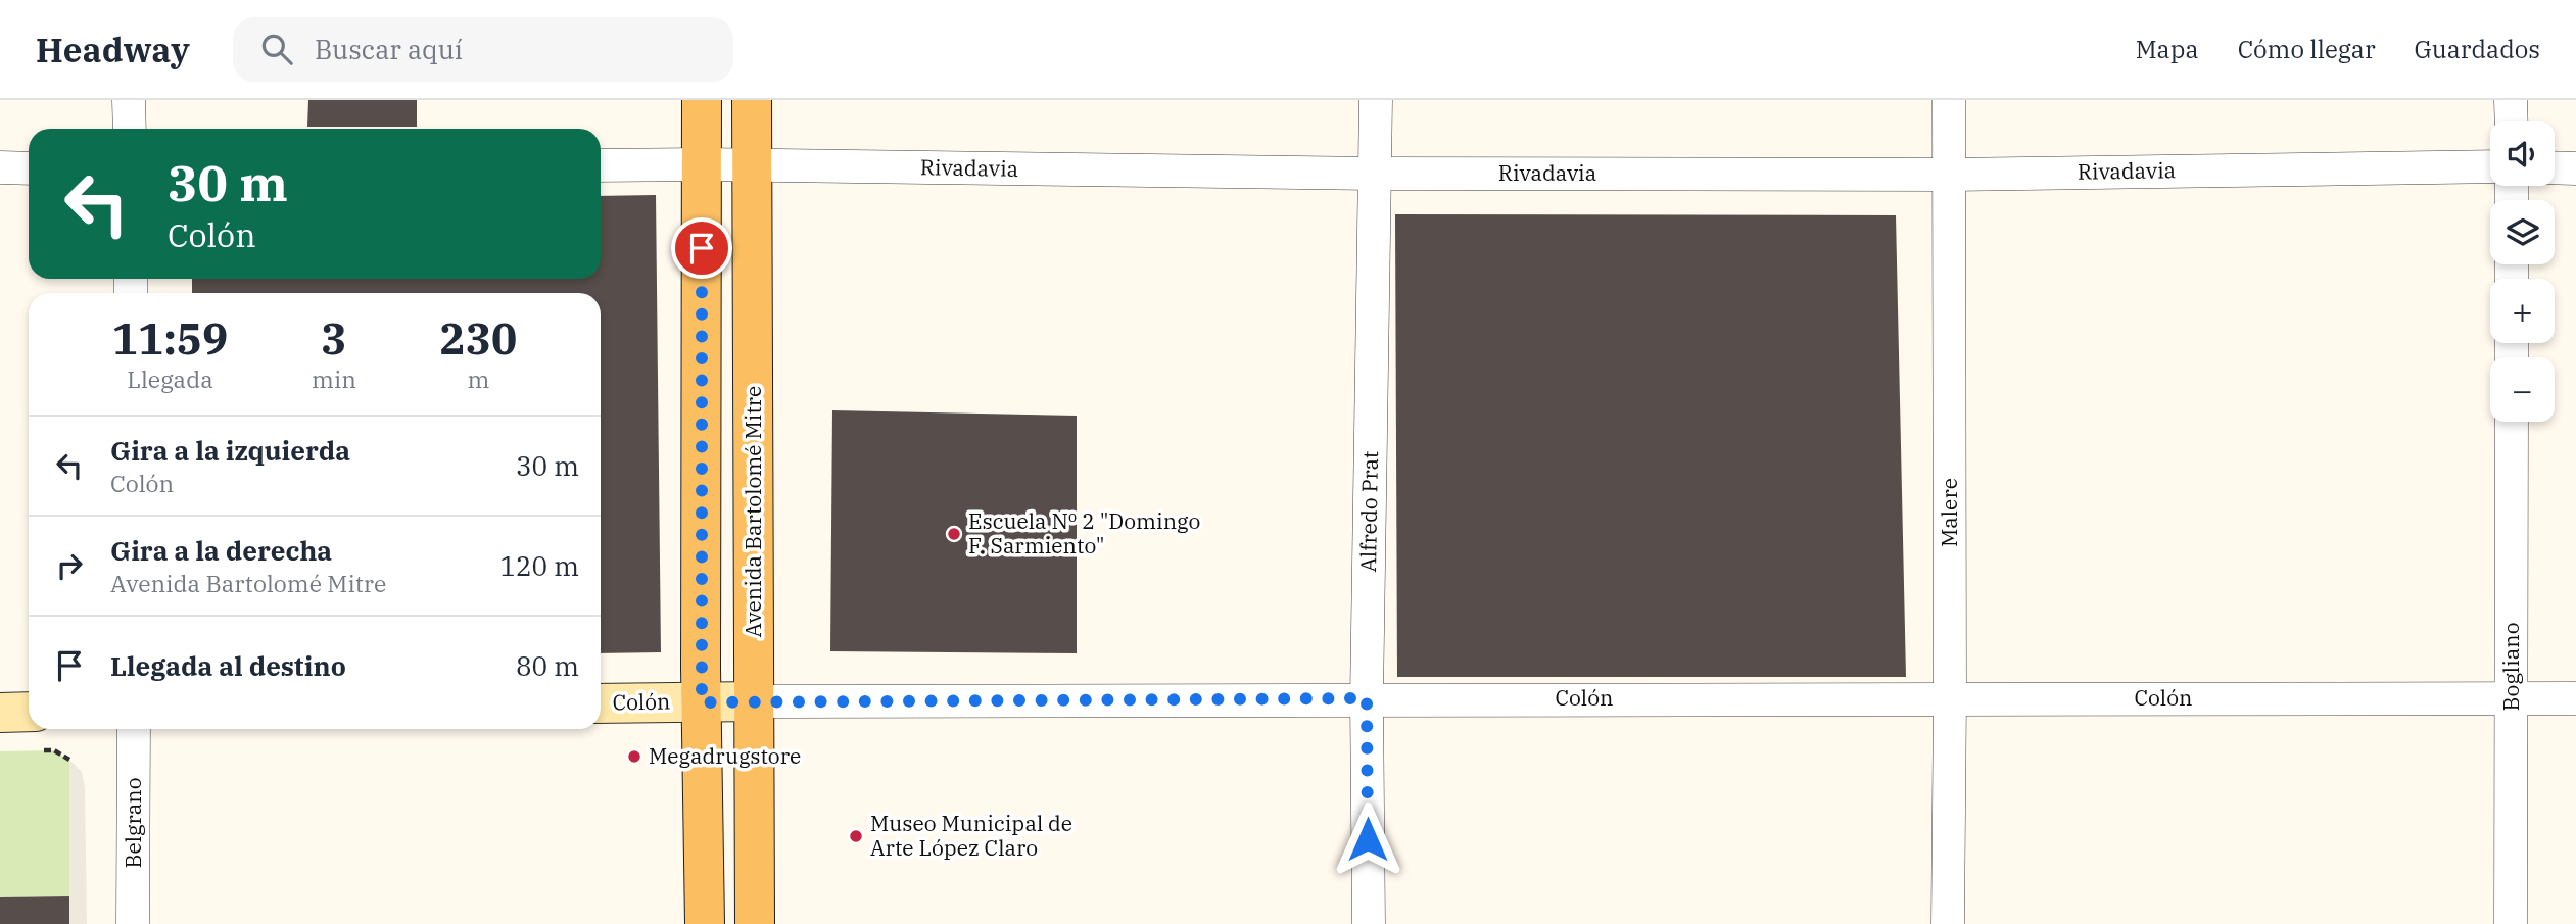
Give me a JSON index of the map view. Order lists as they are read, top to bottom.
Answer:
{
  "streets": {
    "main road": ["Avenida Bartolomé Mitre"],
    "street": [
      "Rivadavia",
      "Alfredo Prat",
      "Malere",
      "Bogliano",
      "Colón",
      "Belgrano"
    ]
  },
  "crossings": [
    ["Rivadavia", "Avenida Bartolomé Mitre"],
    ["Rivadavia", "Alfredo Prat"],
    ["Rivadavia", "Malere"],
    ["Avenida Bartolomé Mitre", "Colón"],
    ["Alfredo Prat", "Colón"],
    ["Malere", "Colón"],
    ["Bogliano", "Colón"]
  ],
  "places": ["Escuela Nº 2 \"Domingo F. Sarmiento\"", "Megadrugstore", "Museo Municipal de Arte López Claro"],
  "page": {
    "header": "Headway",
    "search": "Buscar aquí",
    "nav": ["Mapa", "Cómo llegar", "Guardados"],
    "map_buttons": ["+", "−"],
    "turn": ["30 m", "Colón"],
    "eta": [
      "11:59",
      "Llegada",
      "3",
      "min",
      "230",
      "m"
    ],
    "list": [
      {
        "name": "Gira a la izquierda",
        "note": "Colón",
        "value": "30 m"
      },
      {
        "name": "Gira a la derecha",
        "note": "Avenida Bartolomé Mitre",
        "value": "120 m"
      },
      {
        "name": "Llegada al destino",
        "value": "80 m"
      }
    ]
  }
}
